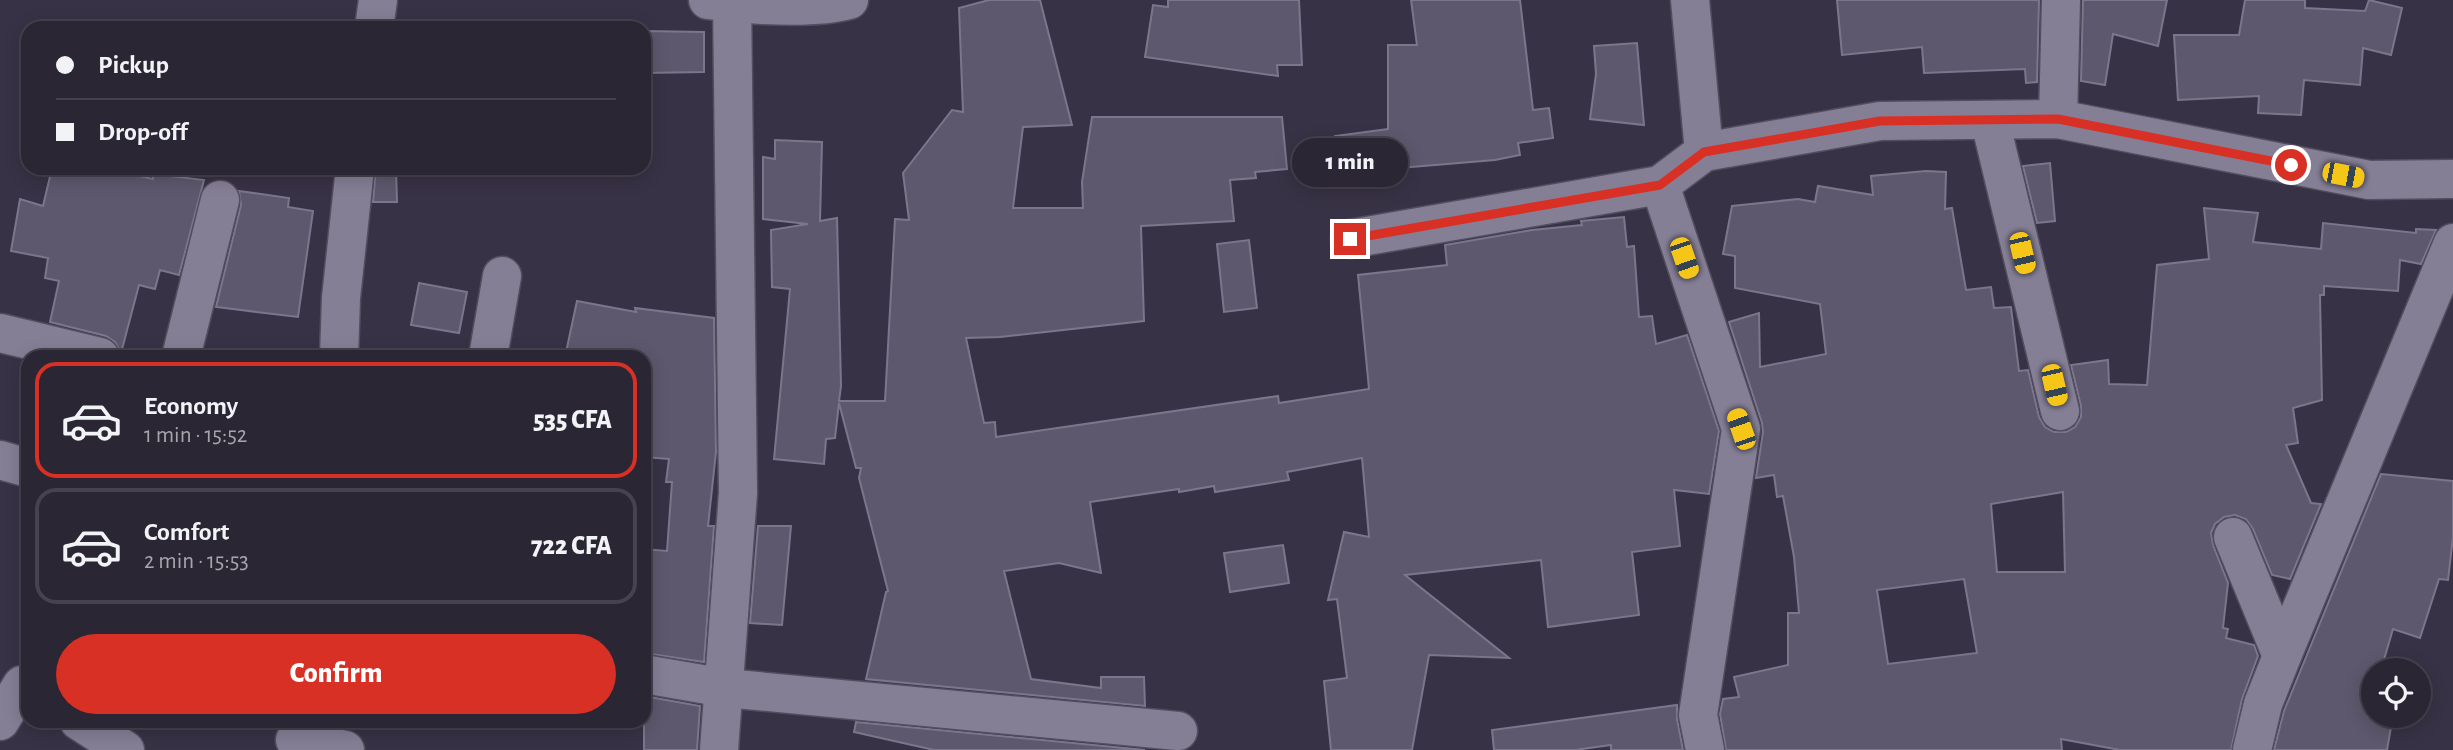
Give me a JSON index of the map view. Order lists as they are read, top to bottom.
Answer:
{
  "page": {
    "banner": ["Pickup", "Drop-off"],
    "bubble": "1 min",
    "list": [
      {
        "name": "Economy",
        "note": "1 min · 15:52",
        "value": "535 CFA"
      },
      {
        "name": "Comfort",
        "note": "2 min · 15:53",
        "value": "722 CFA"
      }
    ],
    "buttons": "Confirm"
  }
}
